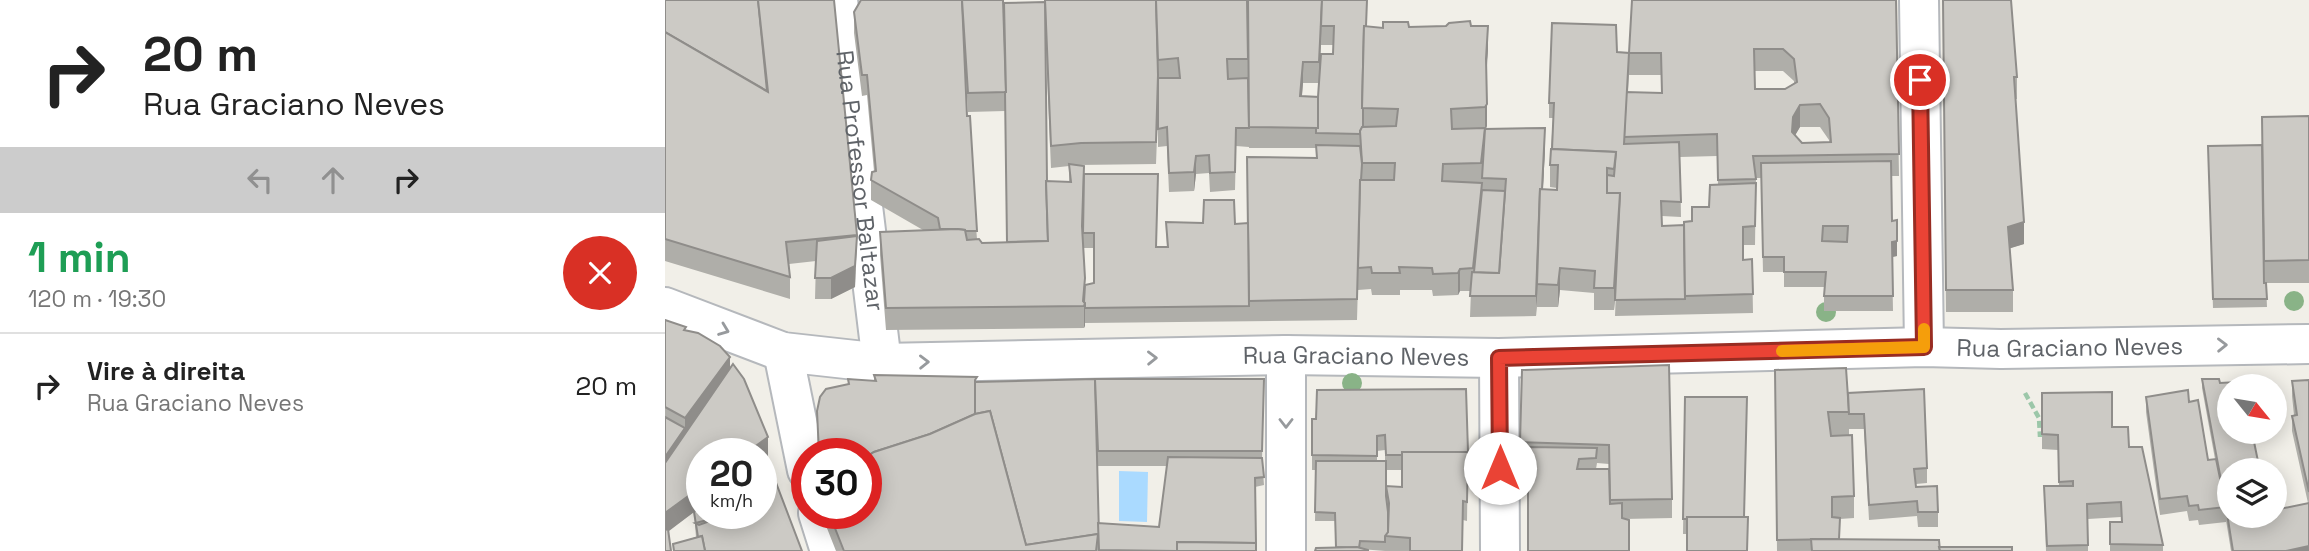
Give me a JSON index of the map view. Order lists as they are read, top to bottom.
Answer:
{
  "streets": {
    "street": ["Rua Professor Baltazar", "Rua Graciano Neves"]
  },
  "crossings": [
    ["Rua Professor Baltazar", "Rua Graciano Neves"]
  ],
  "one_way": ["Rua Graciano Neves"],
  "north": "bottom right",
  "page": {
    "turn": ["20 m", "Rua Graciano Neves"],
    "heading": ["1 min", "120 m · 19:30"],
    "list": [
      {
        "name": "Vire à direita",
        "note": "Rua Graciano Neves",
        "value": "20 m"
      }
    ],
    "speed": "20 km/h",
    "limit": "30"
  }
}
